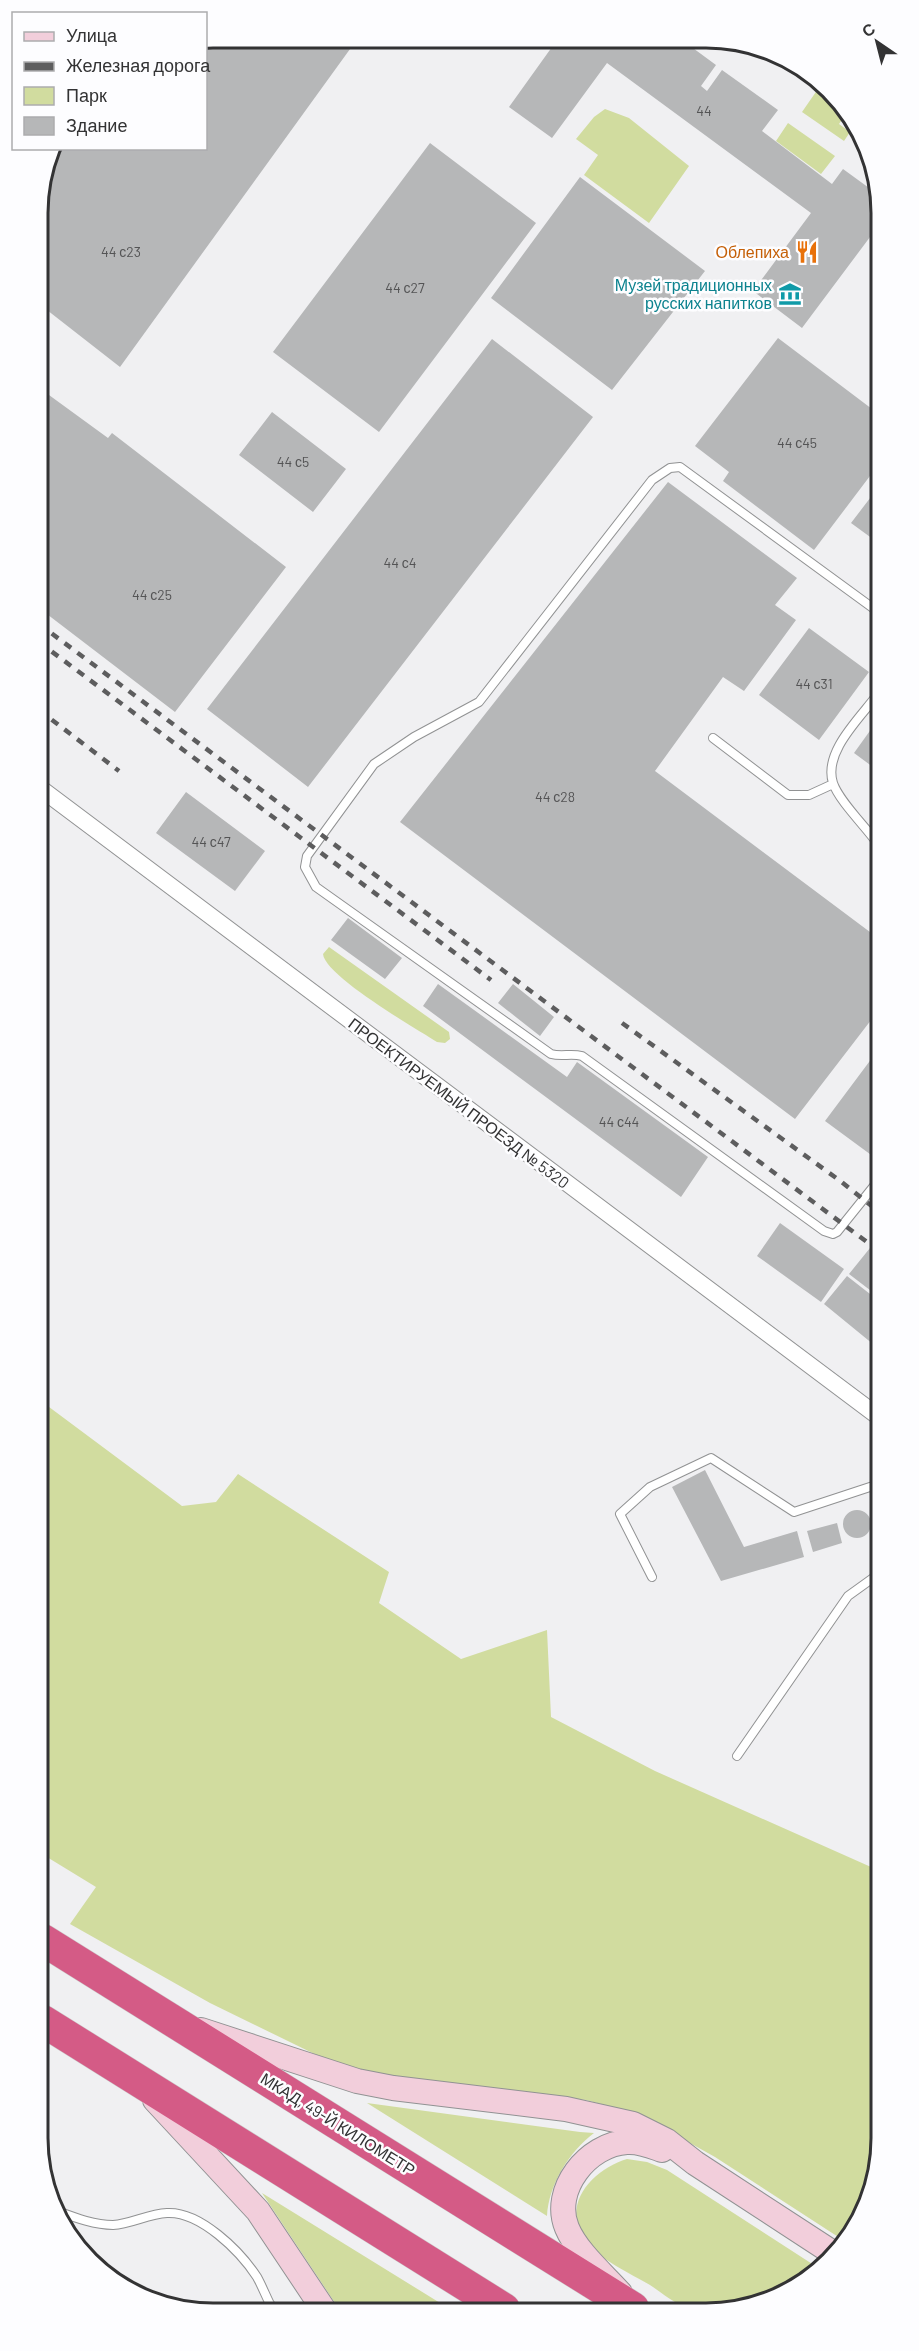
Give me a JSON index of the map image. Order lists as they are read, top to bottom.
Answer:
{
  "streets": {
    "highway": ["МКАД, 49-Й КИЛОМЕТР"],
    "street": ["ПРОЕКТИРУЕМЫЙ ПРОЕЗД № 5320"]
  },
  "places": {
    "restaurant": ["Облепиха"],
    "museum": ["Музей традиционных русских напитков"]
  },
  "house_numbers": [
    "44",
    "44 с23",
    "44 с27",
    "44 с45",
    "44 с5",
    "44 с4",
    "44 с25",
    "44 с31",
    "44 с28",
    "44 с47",
    "44 с44"
  ],
  "legend": [
    "Улица",
    "Железная дорога",
    "Парк",
    "Здание"
  ],
  "north": "top left"
}
